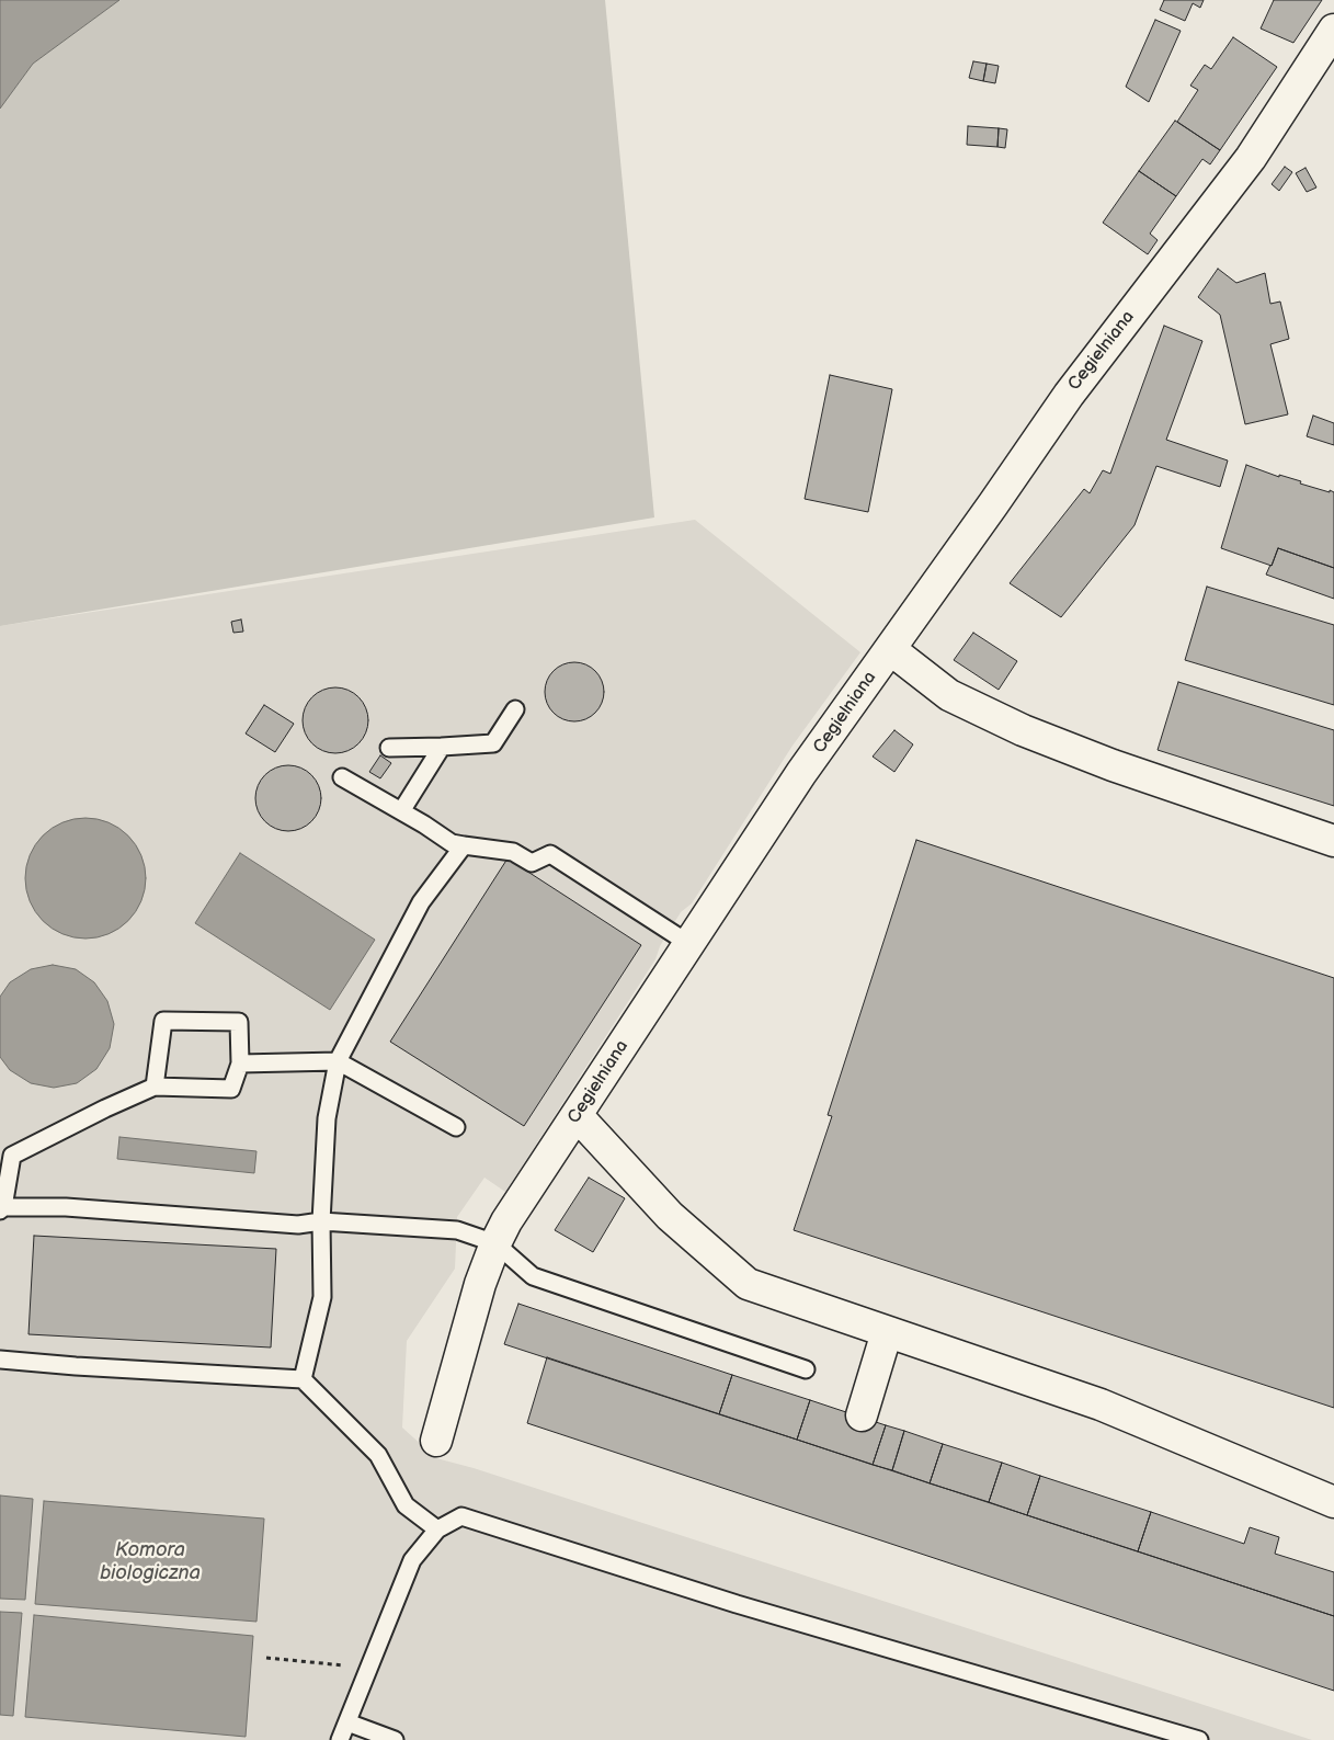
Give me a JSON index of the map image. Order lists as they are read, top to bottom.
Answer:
{
  "streets": {
    "street": ["Cegielniana"]
  },
  "water": ["Komora biologiczna"]
}
